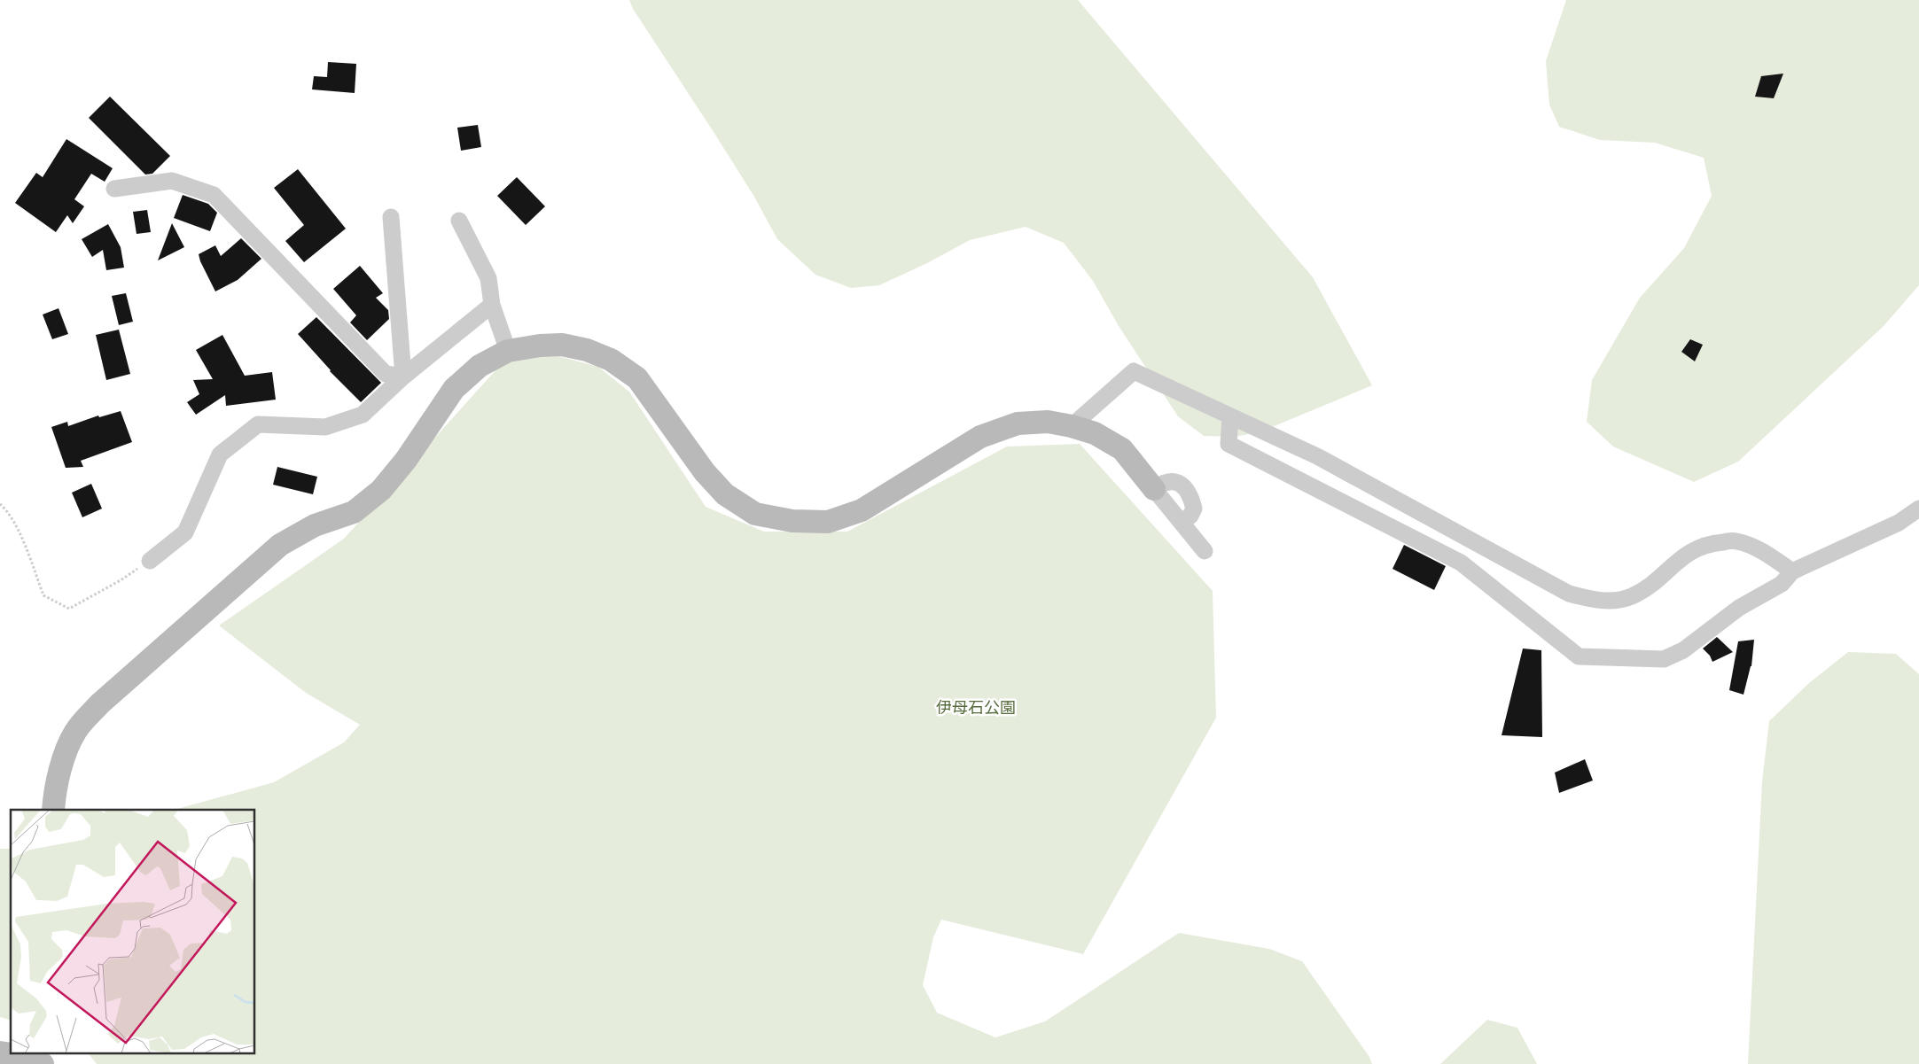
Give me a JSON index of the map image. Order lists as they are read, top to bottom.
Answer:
{
  "parks": ["伊母石公園"]
}
